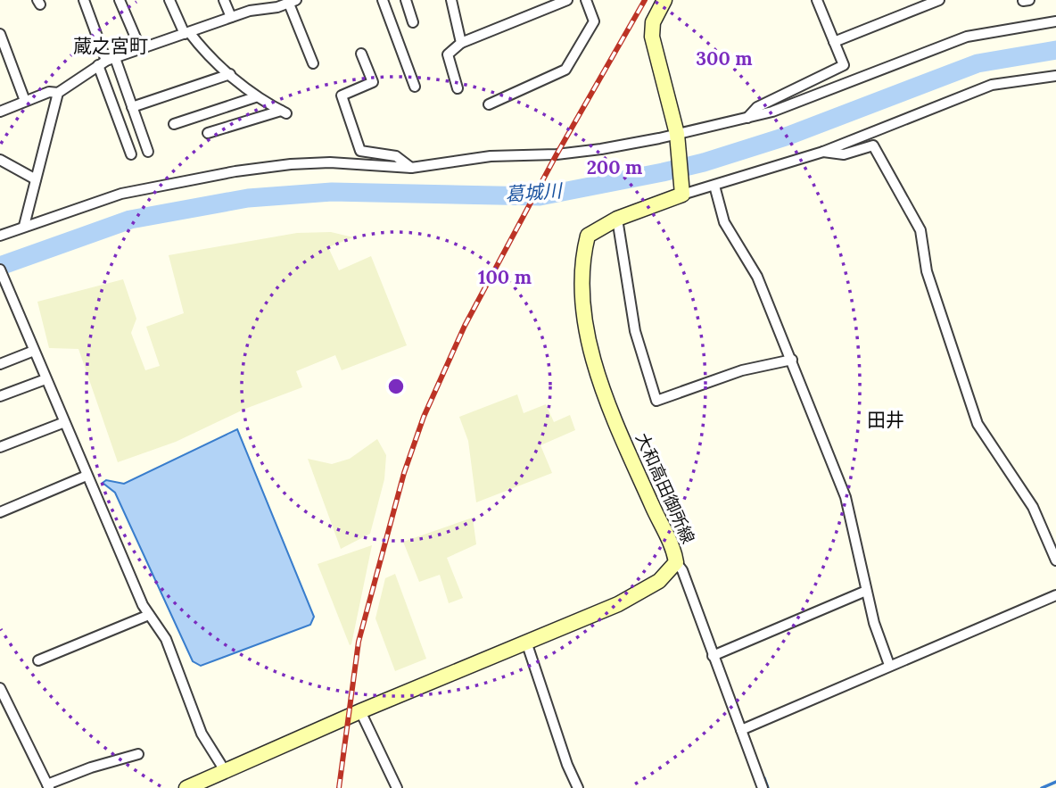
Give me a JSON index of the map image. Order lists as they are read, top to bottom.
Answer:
{
  "streets": {
    "main road": ["大和高田御所線"]
  },
  "districts": ["蔵之宮町", "田井"],
  "water": ["葛城川"],
  "rings": ["300 m", "200 m", "100 m"]
}
